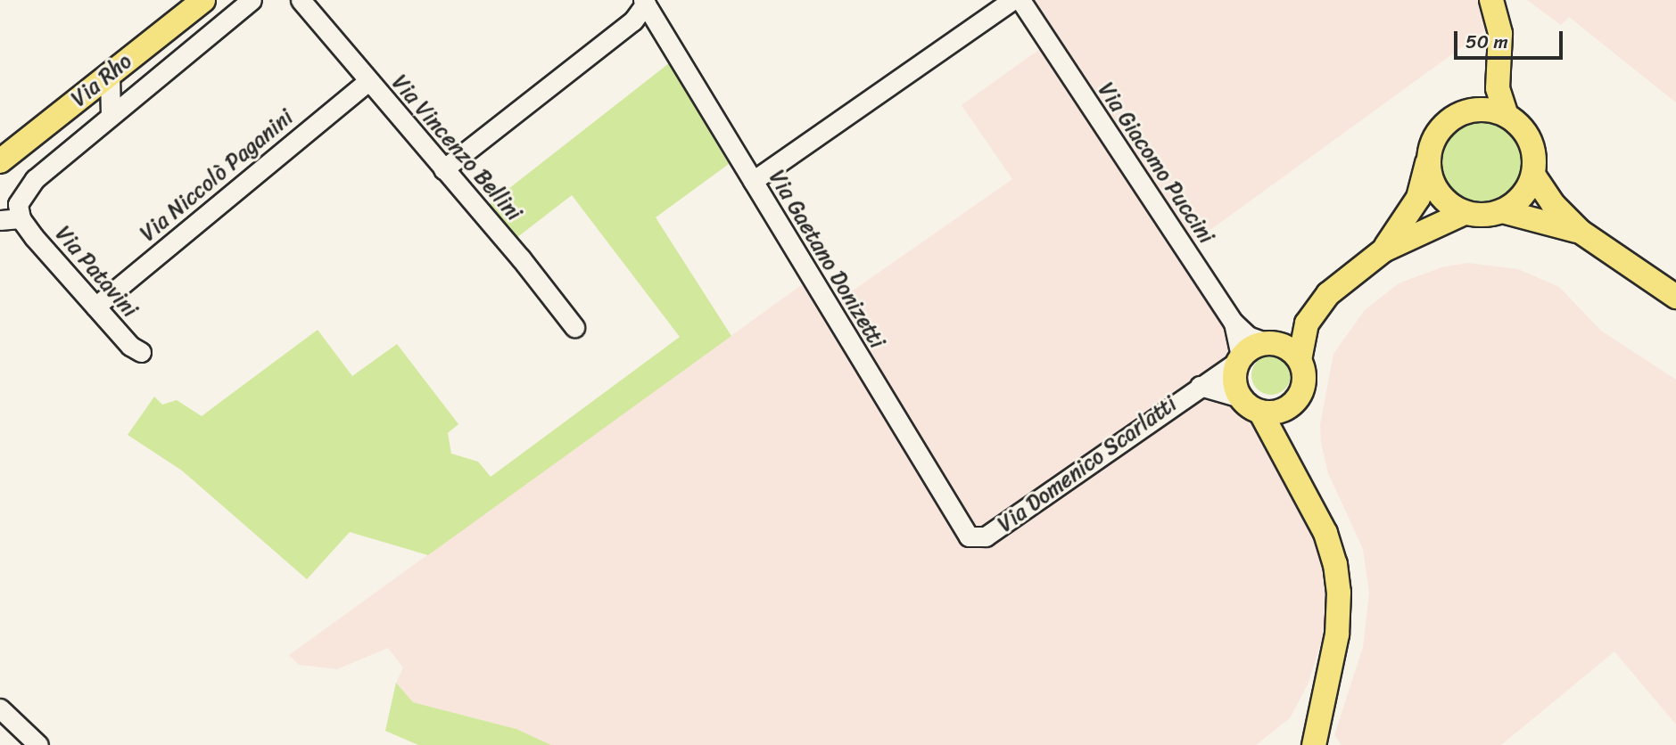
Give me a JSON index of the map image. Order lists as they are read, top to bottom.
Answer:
{
  "streets": {
    "main road": ["Via Rho"],
    "street": [
      "Via Vincenzo Bellini",
      "Via Giacomo Puccini",
      "Via Niccolò Paganini",
      "Via Gaetano Donizetti",
      "Via Patavini",
      "Via Domenico Scarlatti"
    ]
  },
  "crossings": [
    ["Via Vincenzo Bellini", "Via Niccolò Paganini"],
    ["Via Giacomo Puccini", "Via Domenico Scarlatti"],
    ["Via Niccolò Paganini", "Via Patavini"],
    ["Via Gaetano Donizetti", "Via Domenico Scarlatti"]
  ],
  "scale_bar": "50 m"
}
